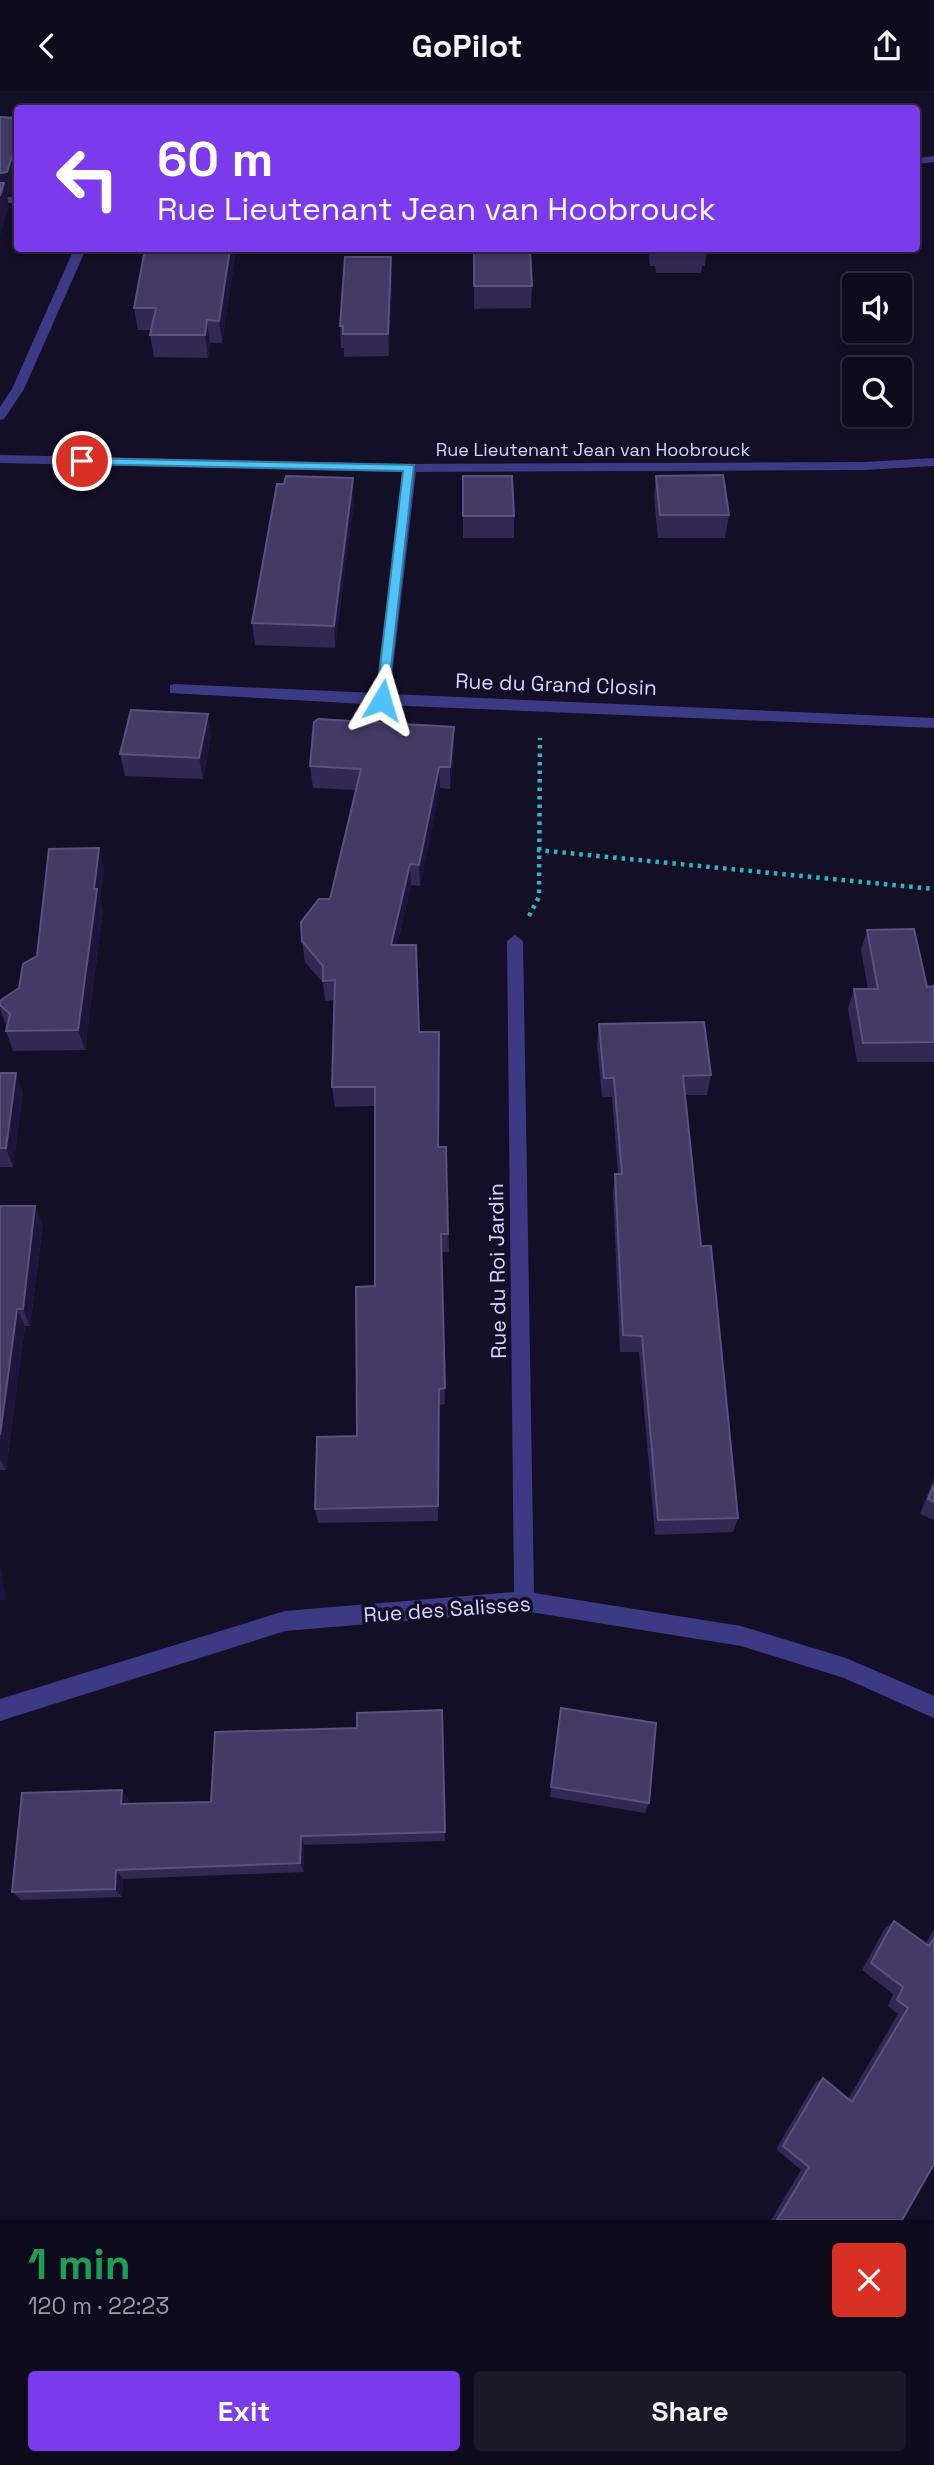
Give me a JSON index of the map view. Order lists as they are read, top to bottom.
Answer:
{
  "streets": {
    "street": [
      "Rue Lieutenant Jean van Hoobrouck",
      "Rue du Grand Closin",
      "Rue du Roi Jardin",
      "Rue des Salisses"
    ]
  },
  "crossings": [
    ["Rue du Roi Jardin", "Rue des Salisses"]
  ],
  "page": {
    "header": "GoPilot",
    "turn": ["60 m", "Rue Lieutenant Jean van Hoobrouck"],
    "heading": ["1 min", "120 m · 22:23"],
    "buttons": ["Exit", "Share"]
  }
}
